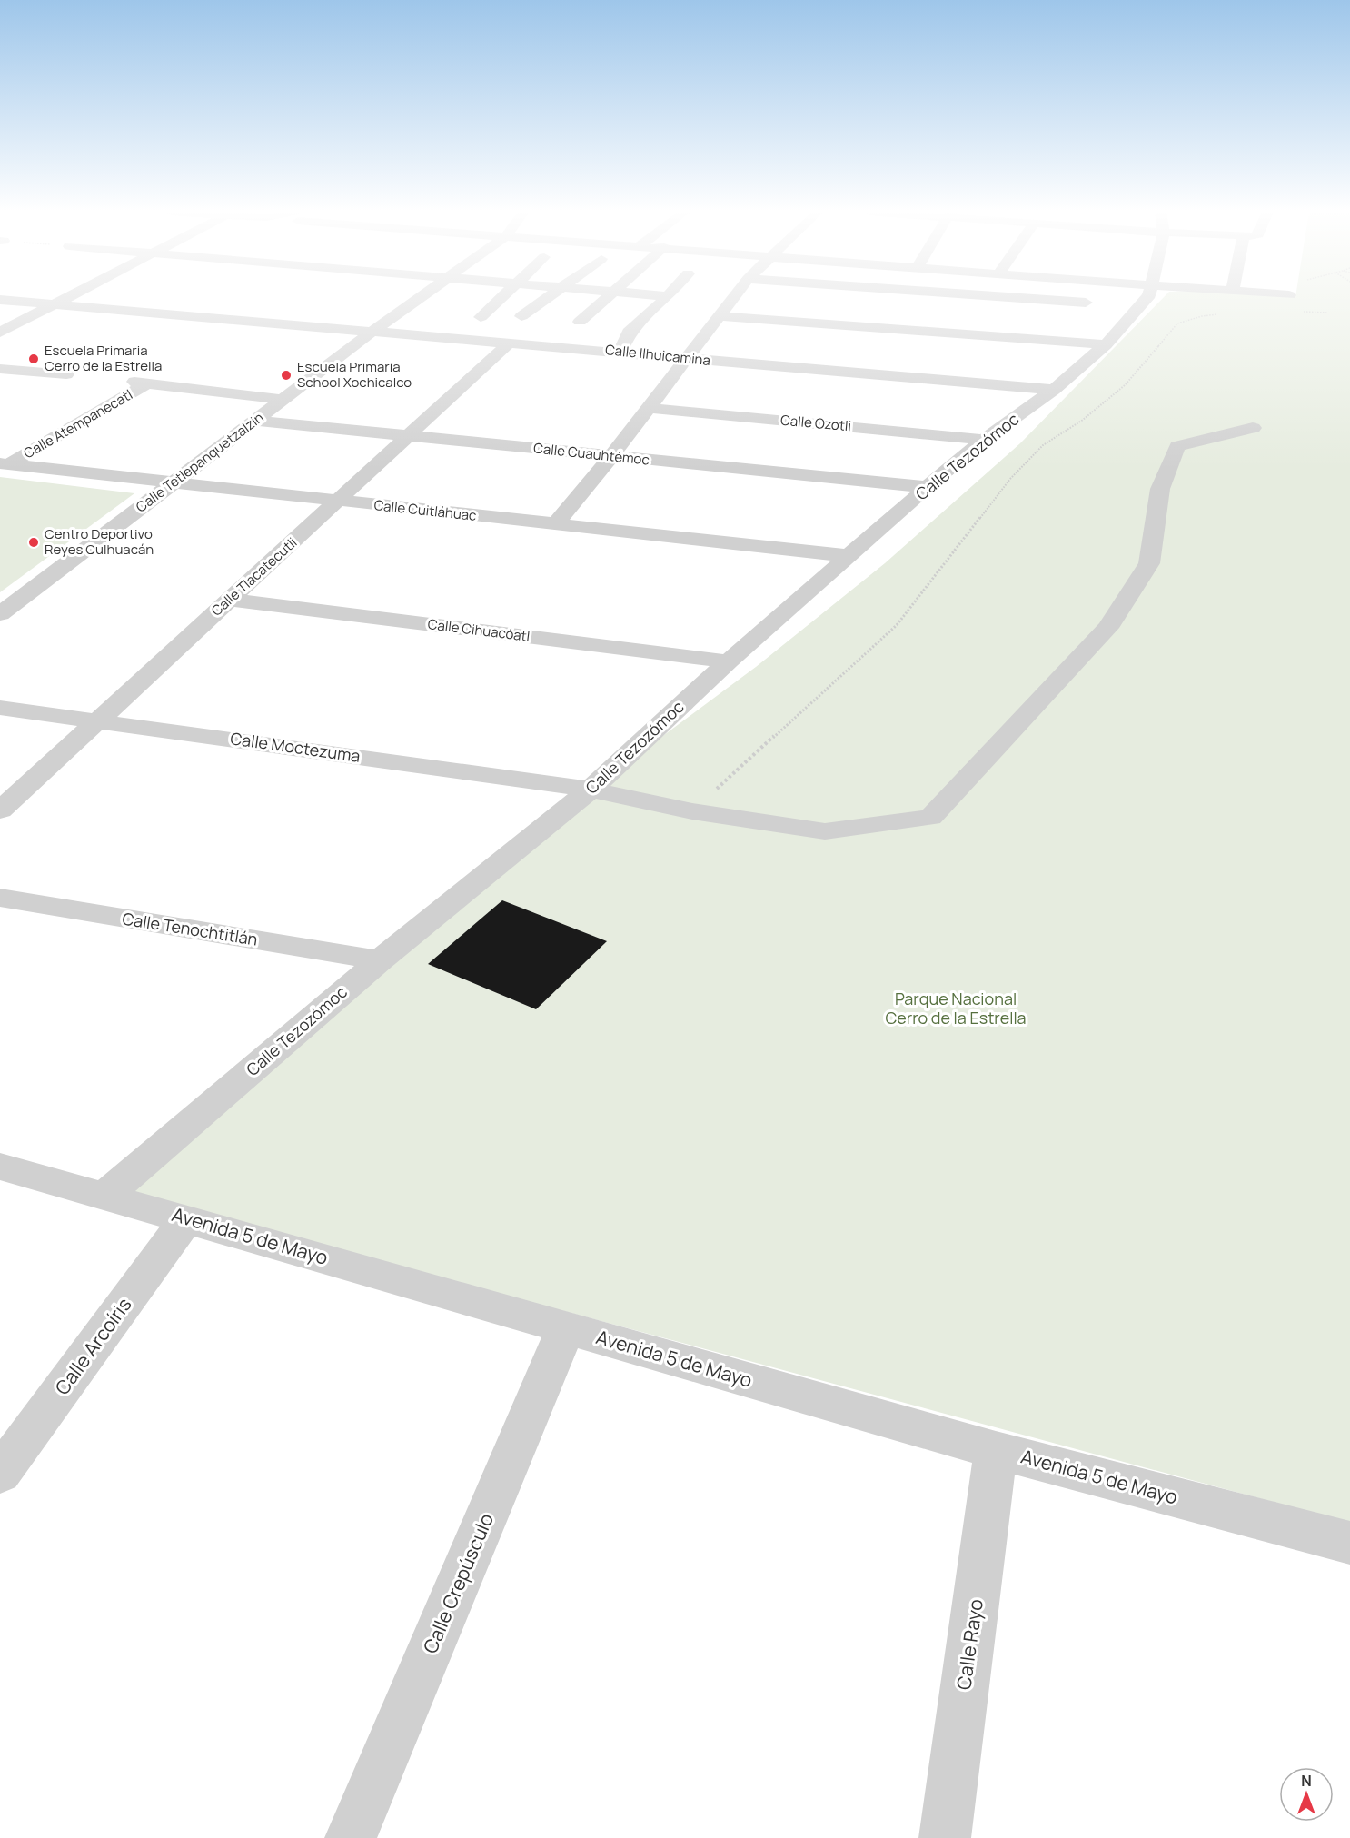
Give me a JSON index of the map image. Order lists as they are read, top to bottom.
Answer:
{
  "streets": {
    "street": [
      "Calle Ilhuicamina",
      "Calle Ozotli",
      "Calle Atempanecatl",
      "Calle Cuauhtémoc",
      "Calle Tezozómoc",
      "Calle Tetlepanquetzalzin",
      "Calle Cuitláhuac",
      "Calle Tlacatecutli",
      "Calle Cihuacóatl",
      "Calle Moctezuma",
      "Calle Tenochtitlán",
      "Avenida 5 de Mayo",
      "Calle Arcoíris",
      "Calle Crepúsculo",
      "Calle Rayo"
    ]
  },
  "crossings": [
    ["Calle Ilhuicamina", "Calle Tezozómoc"],
    ["Calle Ilhuicamina", "Calle Tetlepanquetzalzin"],
    ["Calle Ilhuicamina", "Calle Tlacatecutli"],
    ["Calle Ozotli", "Calle Tezozómoc"],
    ["Calle Atempanecatl", "Calle Tetlepanquetzalzin"],
    ["Calle Atempanecatl", "Calle Cuitláhuac"],
    ["Calle Cuauhtémoc", "Calle Tezozómoc"],
    ["Calle Cuauhtémoc", "Calle Tetlepanquetzalzin"],
    ["Calle Cuauhtémoc", "Calle Tlacatecutli"],
    ["Calle Tezozómoc", "Calle Cuitláhuac"],
    ["Calle Tezozómoc", "Calle Cihuacóatl"],
    ["Calle Tezozómoc", "Calle Moctezuma"],
    ["Calle Tezozómoc", "Calle Tenochtitlán"],
    ["Calle Tezozómoc", "Avenida 5 de Mayo"],
    ["Calle Tetlepanquetzalzin", "Calle Cuitláhuac"],
    ["Calle Cuitláhuac", "Calle Tlacatecutli"],
    ["Calle Tlacatecutli", "Calle Cihuacóatl"],
    ["Calle Tlacatecutli", "Calle Moctezuma"],
    ["Avenida 5 de Mayo", "Calle Arcoíris"],
    ["Avenida 5 de Mayo", "Calle Crepúsculo"],
    ["Avenida 5 de Mayo", "Calle Rayo"]
  ],
  "parks": ["Parque Nacional Cerro de la Estrella"],
  "places": ["Escuela Primaria Cerro de la Estrella", "Escuela Primaria School Xochicalco", "Centro Deportivo Reyes Culhuacán"],
  "north": "top"
}
